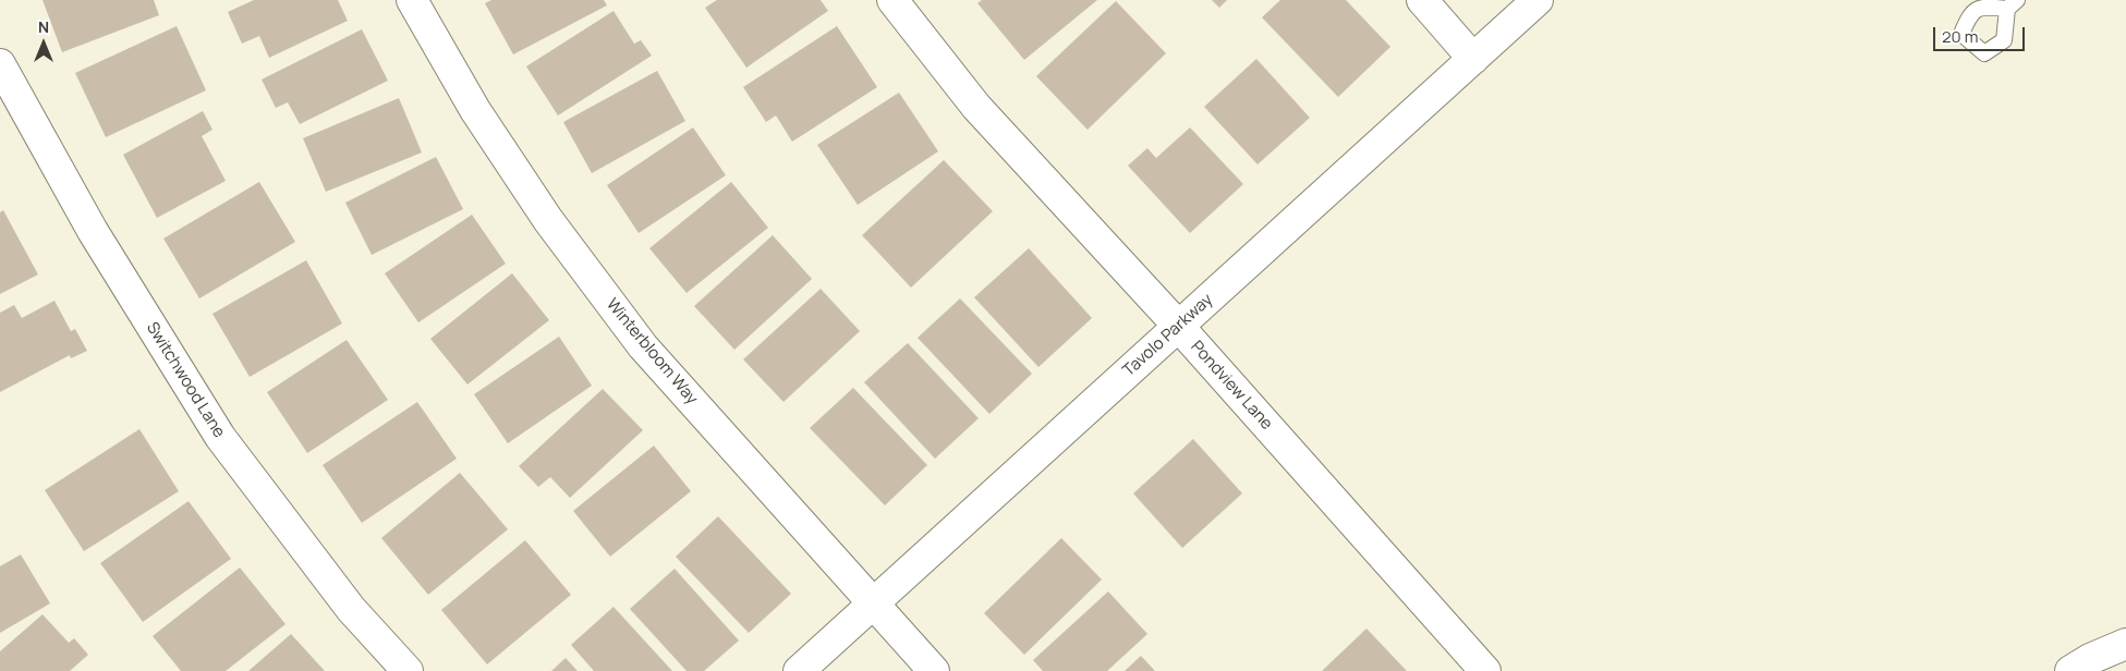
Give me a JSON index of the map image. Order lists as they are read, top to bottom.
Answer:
{
  "streets": {
    "street": [
      "Tavolo Parkway",
      "Winterbloom Way",
      "Switchwood Lane",
      "Pondview Lane"
    ]
  },
  "crossings": [
    ["Tavolo Parkway", "Winterbloom Way"],
    ["Tavolo Parkway", "Pondview Lane"]
  ],
  "scale_bar": "20 m",
  "north": "top"
}
